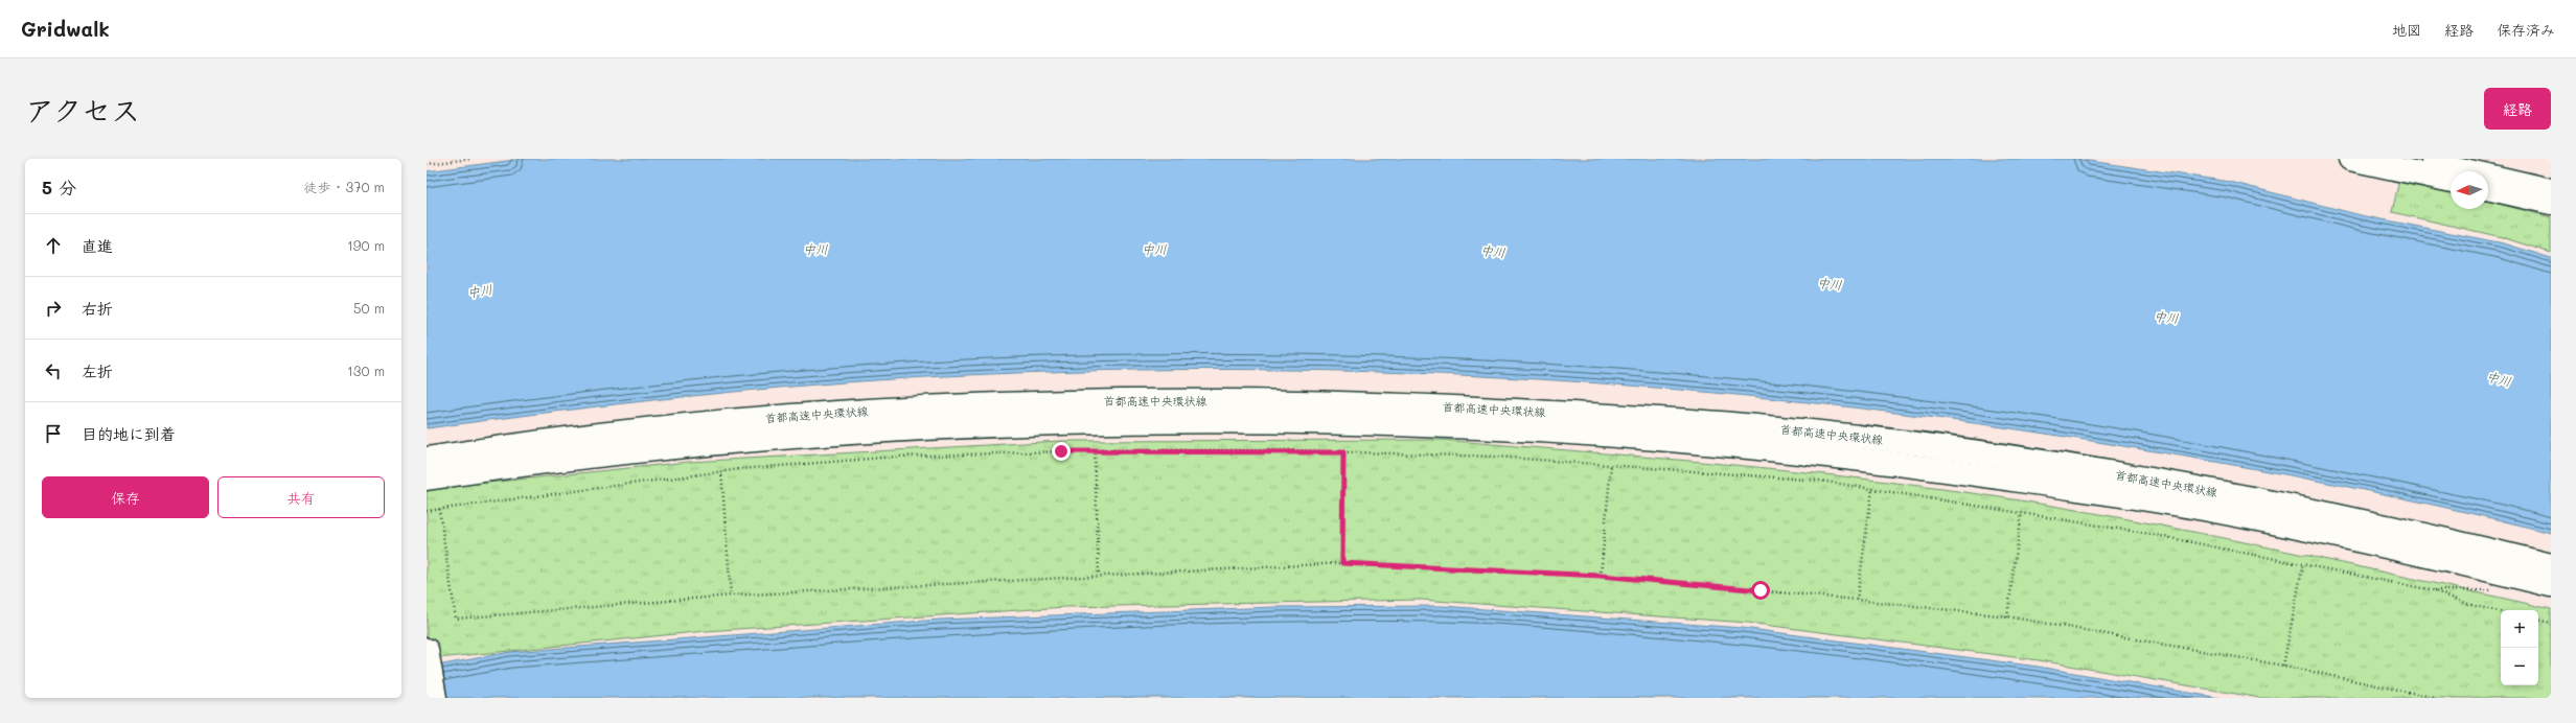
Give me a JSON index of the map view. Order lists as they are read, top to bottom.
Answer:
{
  "streets": {
    "main road": ["首都高速中央環状線"]
  },
  "water": ["中川"],
  "north": "left",
  "page": {
    "header": "Gridwalk",
    "nav": ["地図", "経路", "保存済み"],
    "title": "アクセス",
    "buttons": [
      "経路",
      ["保存", "共有"]
    ],
    "heading": ["5 分", "徒歩 · 370 m"],
    "list": [
      ["直進", "190 m"],
      ["右折", "50 m"],
      ["左折", "130 m"],
      "目的地に到着"
    ],
    "map_buttons": ["+", "−"]
  }
}
